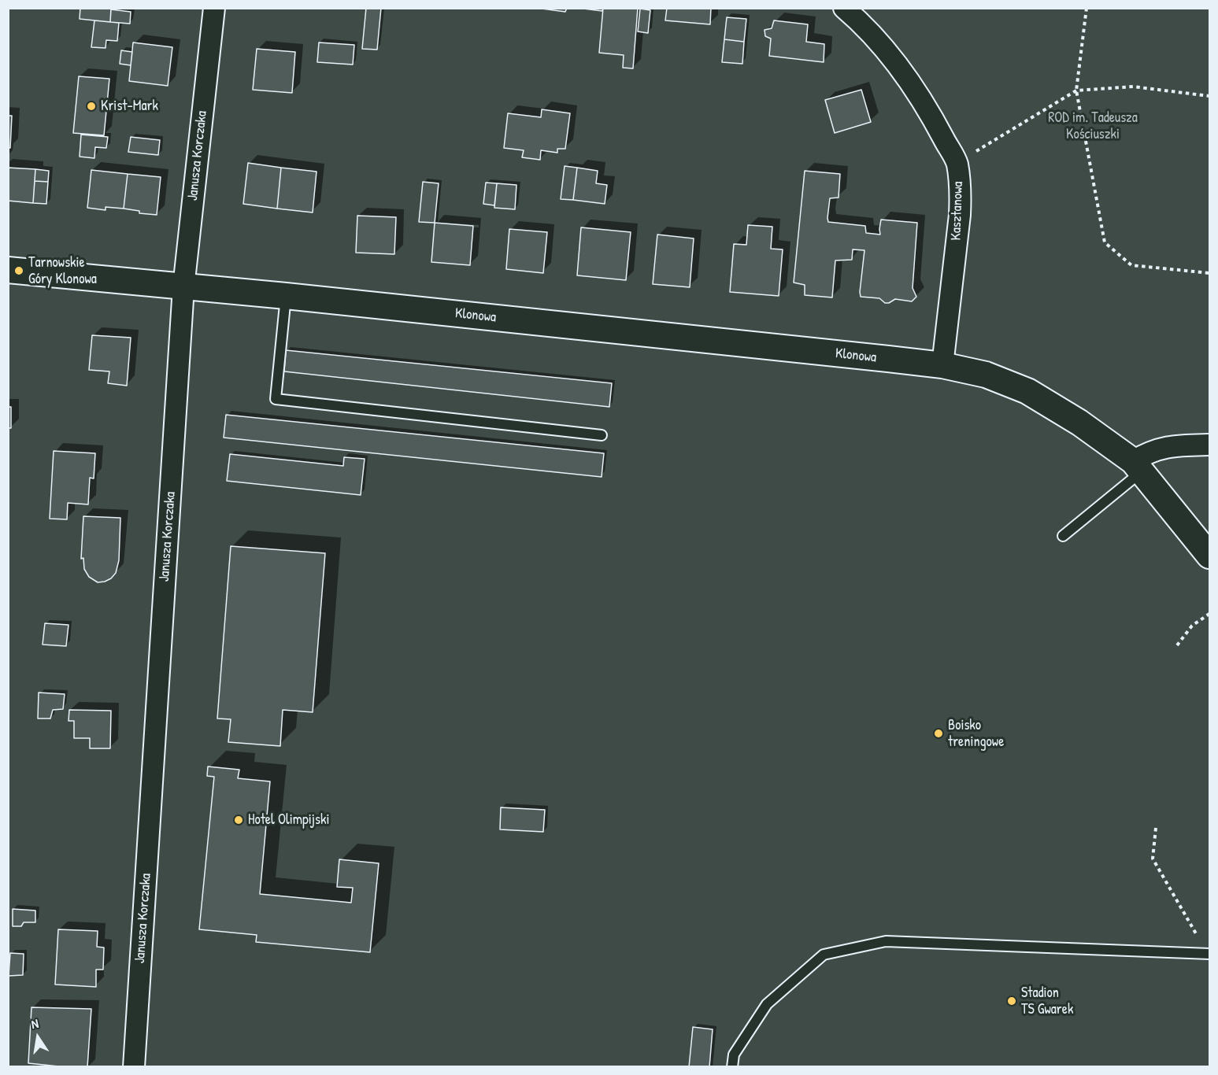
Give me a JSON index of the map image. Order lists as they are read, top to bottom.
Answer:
{
  "streets": {
    "street": ["Janusza Korczaka", "Kasztanowa", "Klonowa"]
  },
  "crossings": [
    ["Janusza Korczaka", "Klonowa"],
    ["Kasztanowa", "Klonowa"]
  ],
  "parks": ["ROD im. Tadeusza Kościuszki"],
  "places": [
    "Krist-Mark",
    "Tarnowskie Góry Klonowa",
    "Boisko treningowe",
    "Hotel Olimpijski",
    "Stadion TS Gwarek"
  ],
  "north": "top"
}
